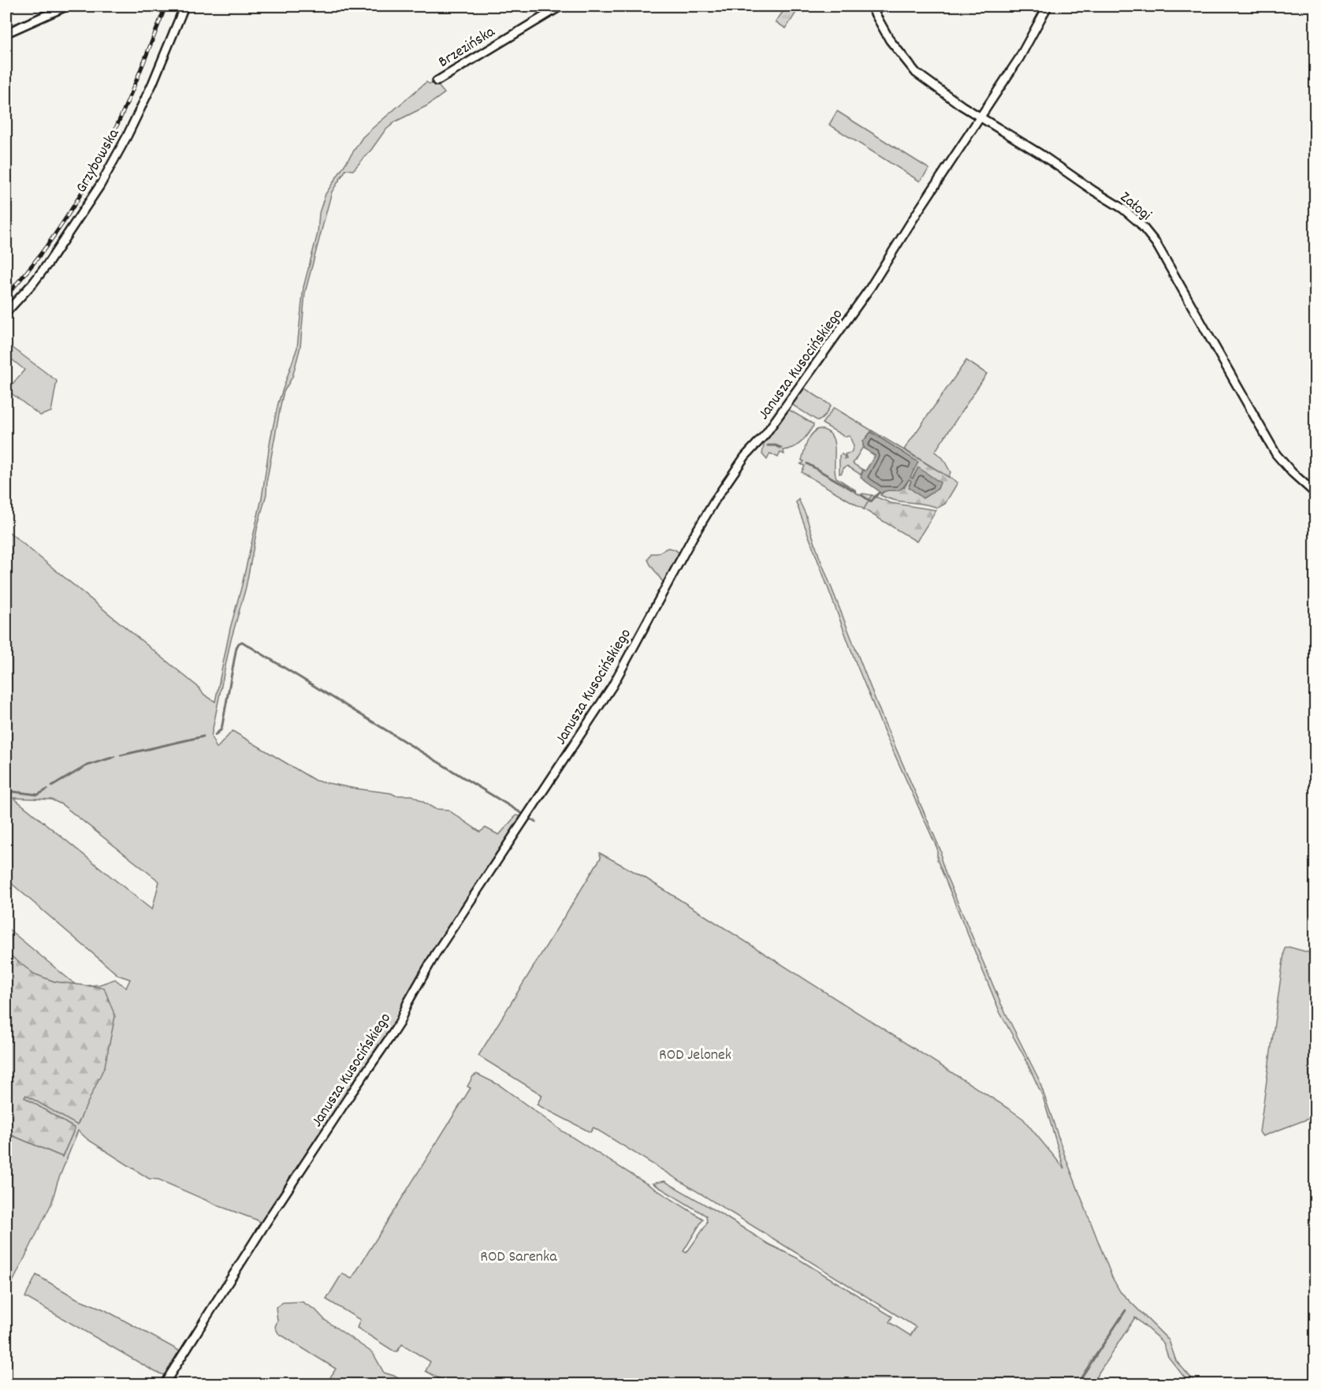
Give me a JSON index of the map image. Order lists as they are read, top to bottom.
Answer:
{
  "streets": {
    "street": [
      "Brzezińska",
      "Grzybowska",
      "Załogi",
      "Janusza Kusocińskiego"
    ]
  },
  "crossings": [
    ["Załogi", "Janusza Kusocińskiego"]
  ],
  "parks": ["ROD Jelonek", "ROD Sarenka"]
}
